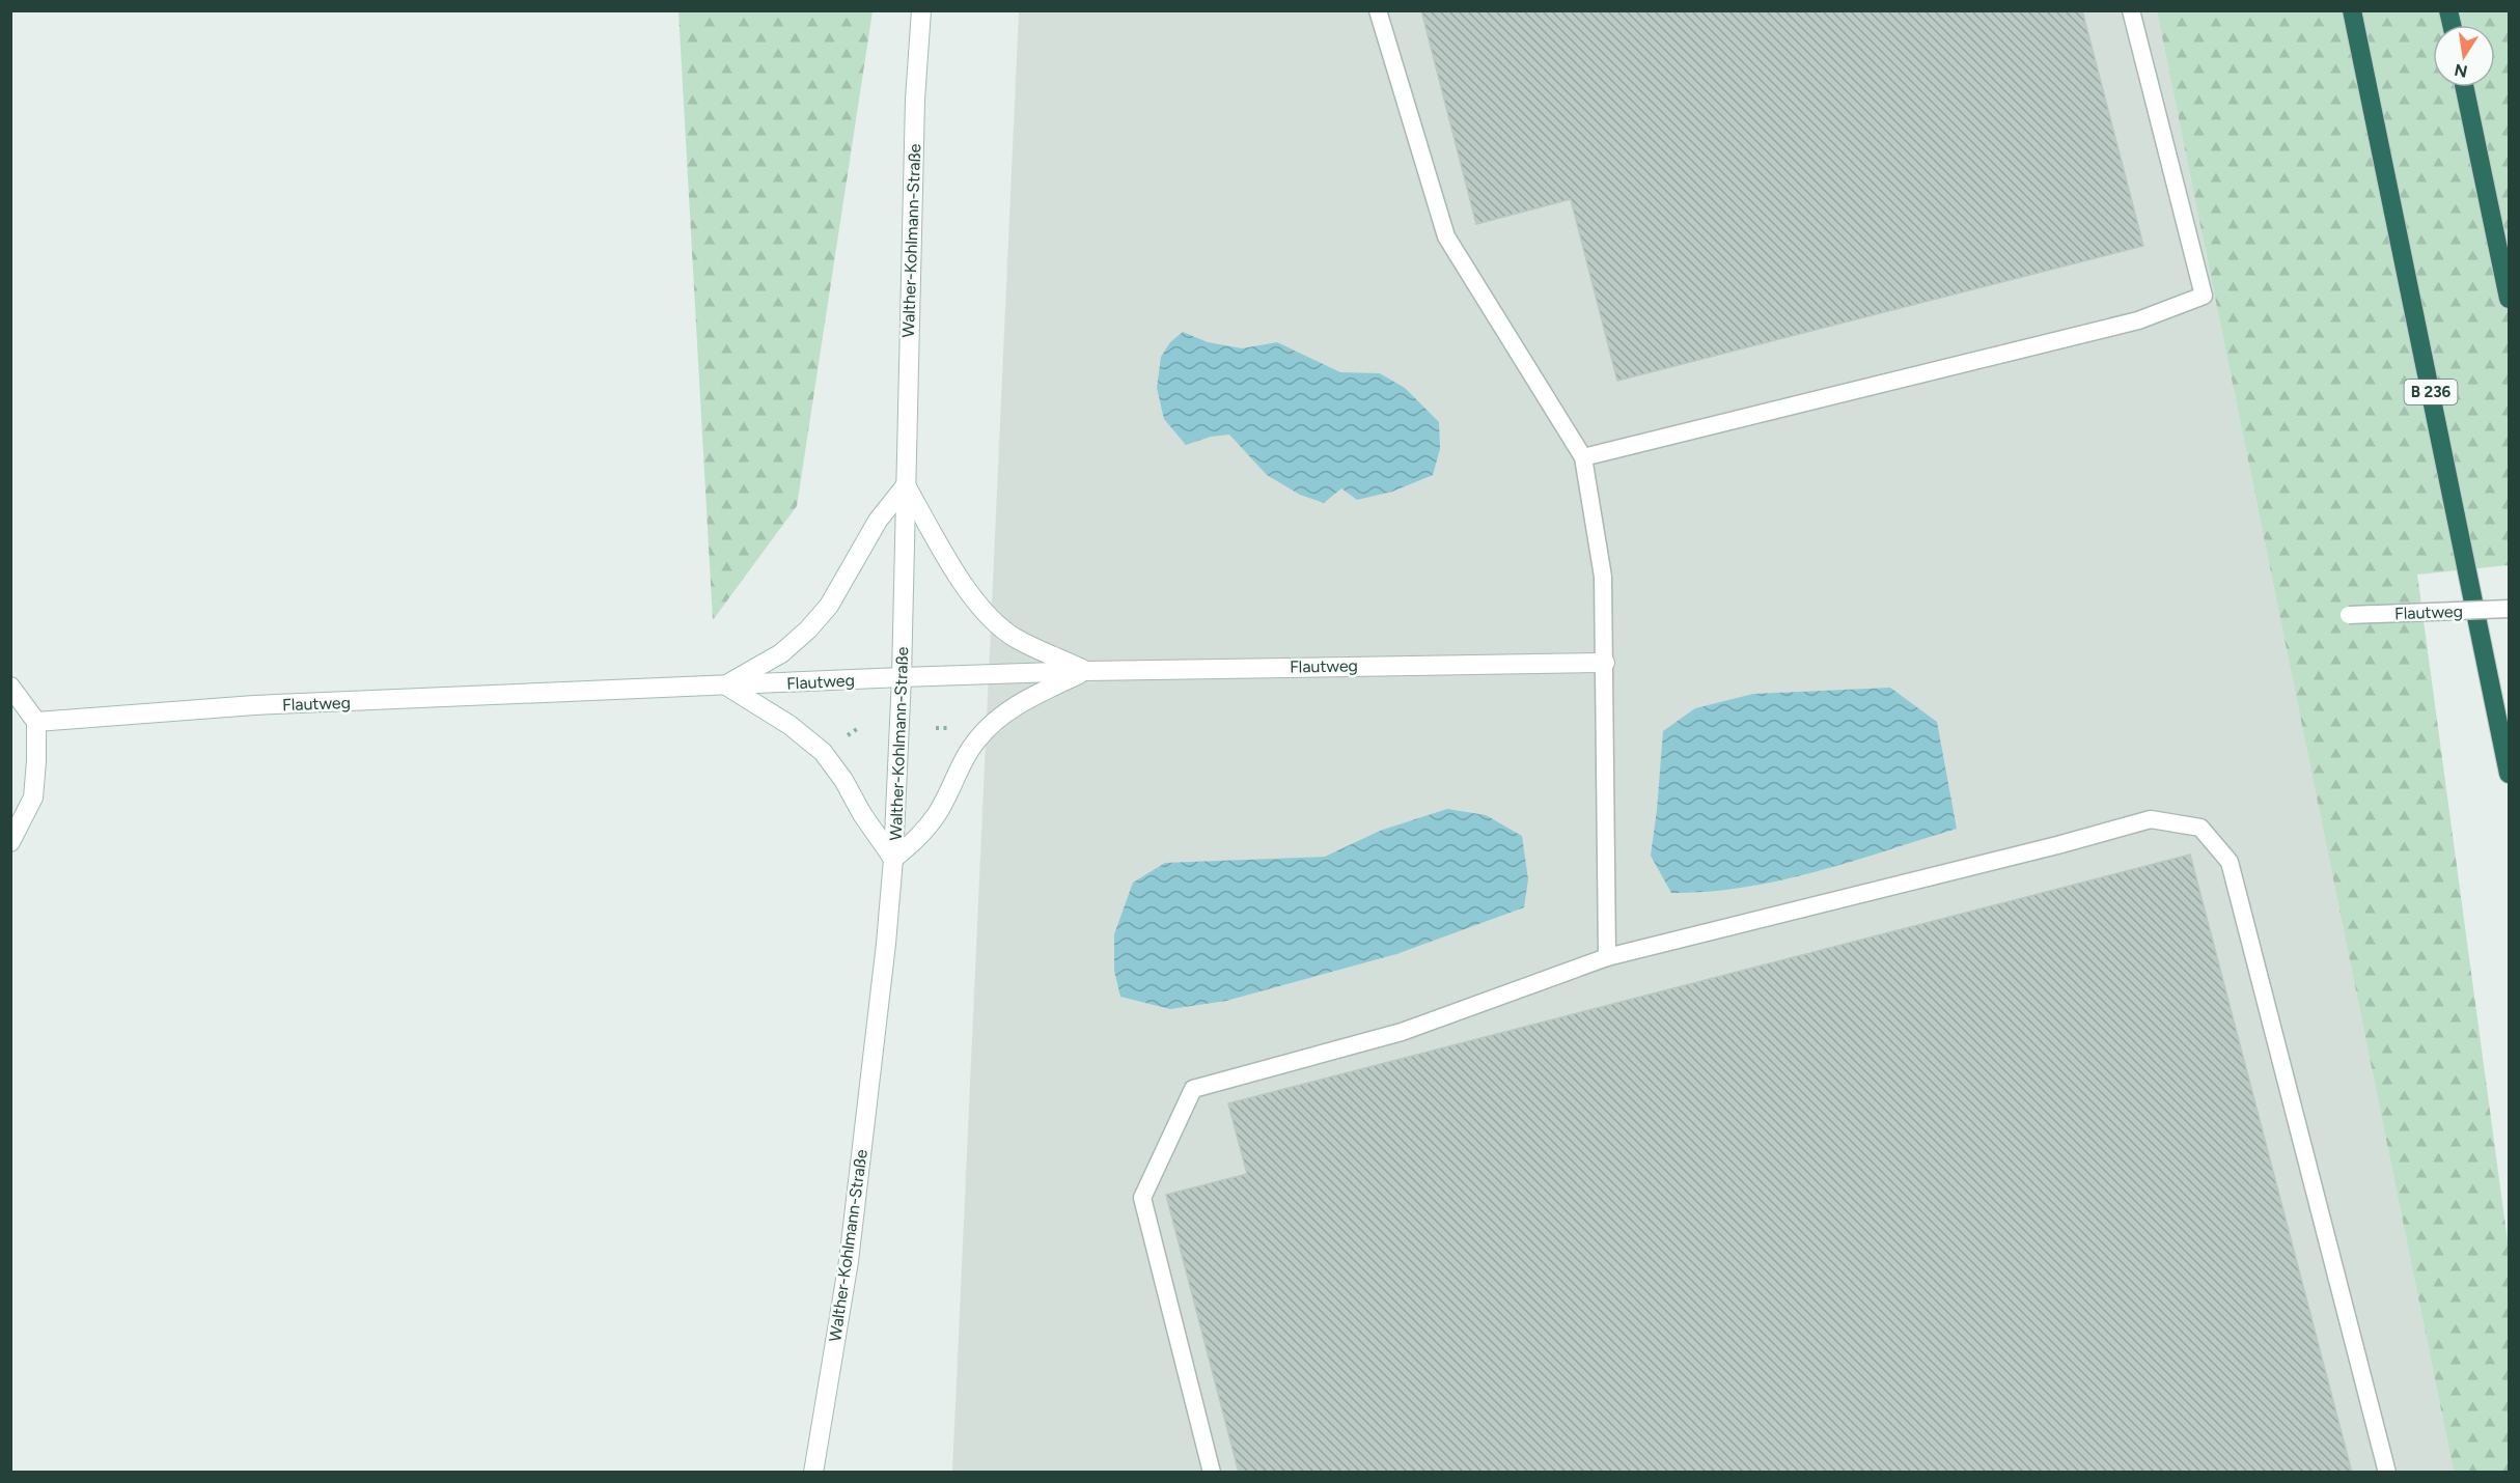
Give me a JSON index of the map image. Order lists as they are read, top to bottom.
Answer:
{
  "streets": {
    "highway": ["B 236"],
    "main road": ["Walther-Kohlmann-Straße", "Flautweg"]
  },
  "crossings": [
    ["Walther-Kohlmann-Straße", "Flautweg"]
  ],
  "north": "bottom"
}
